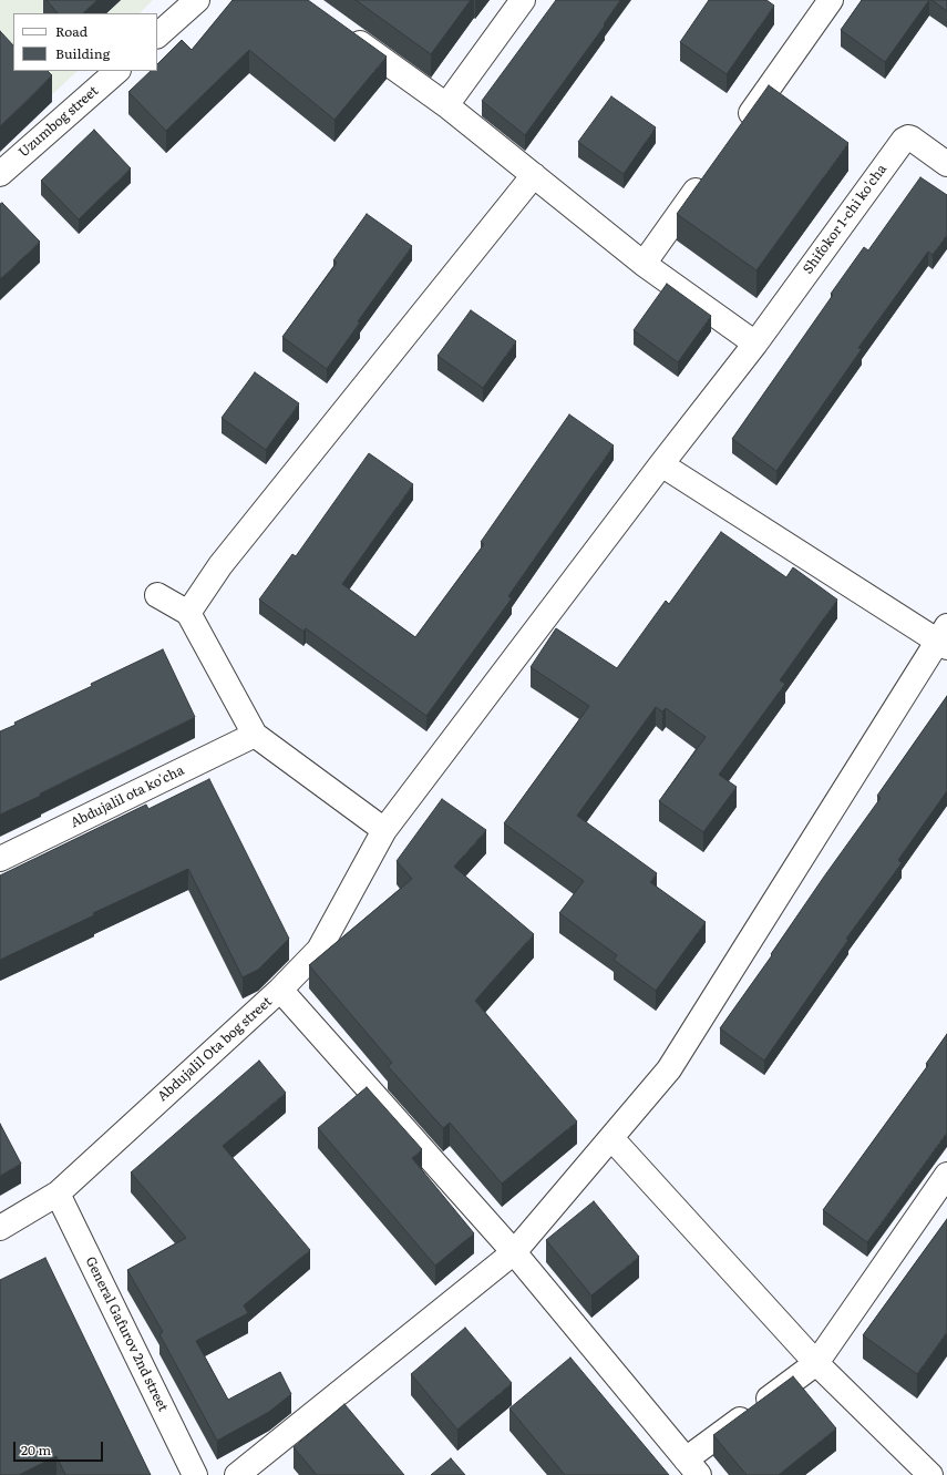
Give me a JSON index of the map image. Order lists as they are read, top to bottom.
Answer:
{
  "streets": {
    "street": [
      "Uzumbog street",
      "Shifokor 1-chi ko'cha",
      "Abdujalil ota ko'cha",
      "Abdujalil Ota bog street",
      "General Gafurov 2nd street"
    ]
  },
  "crossings": [
    ["Shifokor 1-chi ko'cha", "Abdujalil Ota bog street"],
    ["Abdujalil Ota bog street", "General Gafurov 2nd street"]
  ],
  "legend": ["Road", "Building"],
  "scale_bar": "20 m"
}
